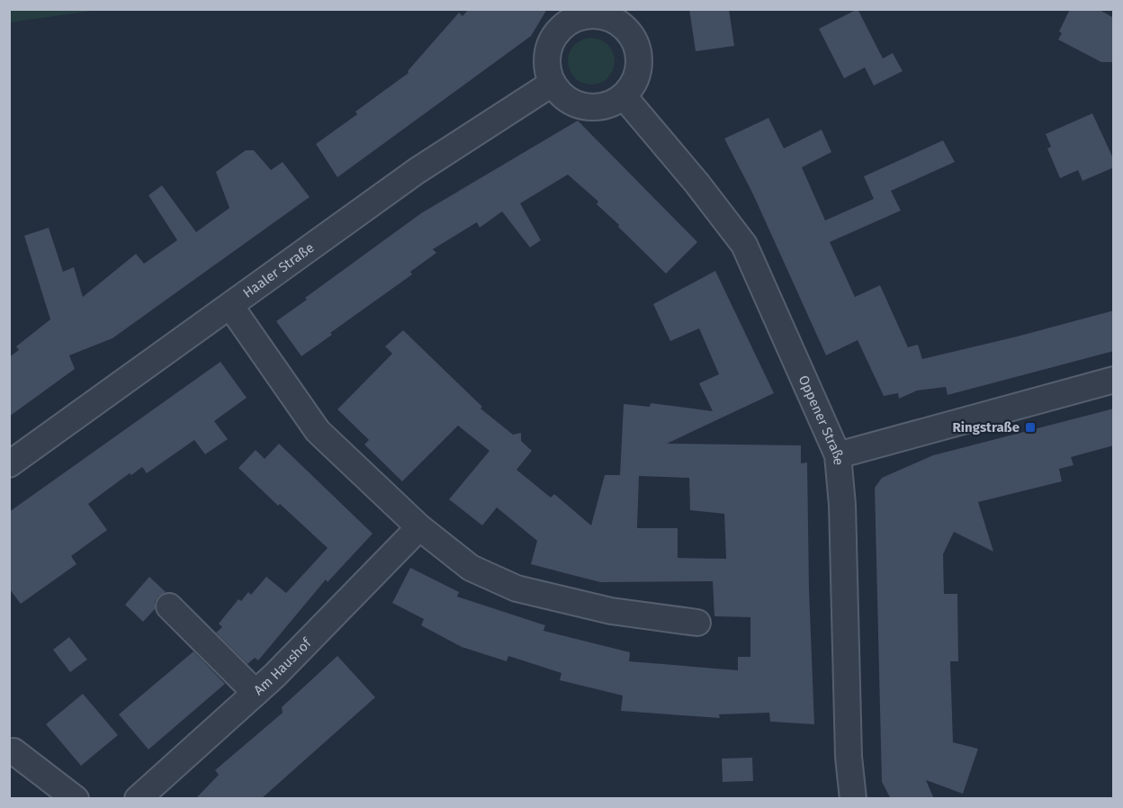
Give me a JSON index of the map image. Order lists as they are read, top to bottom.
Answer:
{
  "streets": {
    "street": ["Haaler Straße", "Oppener Straße", "Am Haushof"]
  },
  "crossings": [
    ["Haaler Straße", "Oppener Straße"]
  ],
  "places": {
    "transit": ["Ringstraße"]
  }
}
